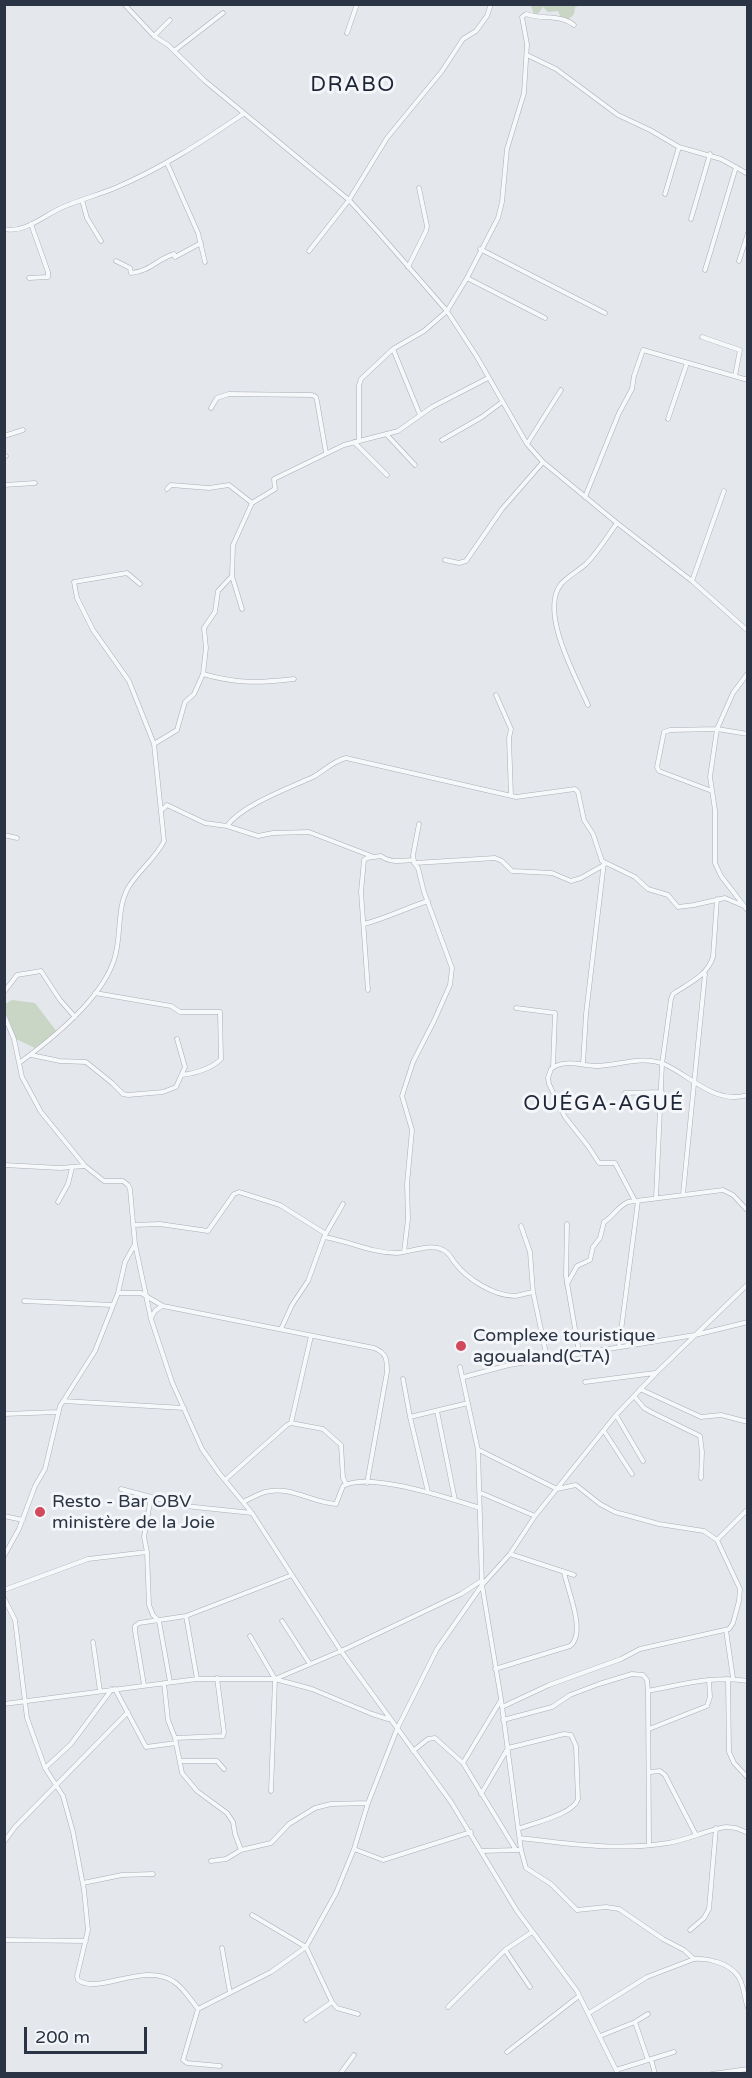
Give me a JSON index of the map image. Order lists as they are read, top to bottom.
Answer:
{
  "districts": ["DRABO", "OUÉGA-AGUÉ"],
  "places": ["Complexe touristique agoualand(CTA)", "Resto - Bar OBV ministère de la Joie"],
  "scale_bar": "200 m"
}
